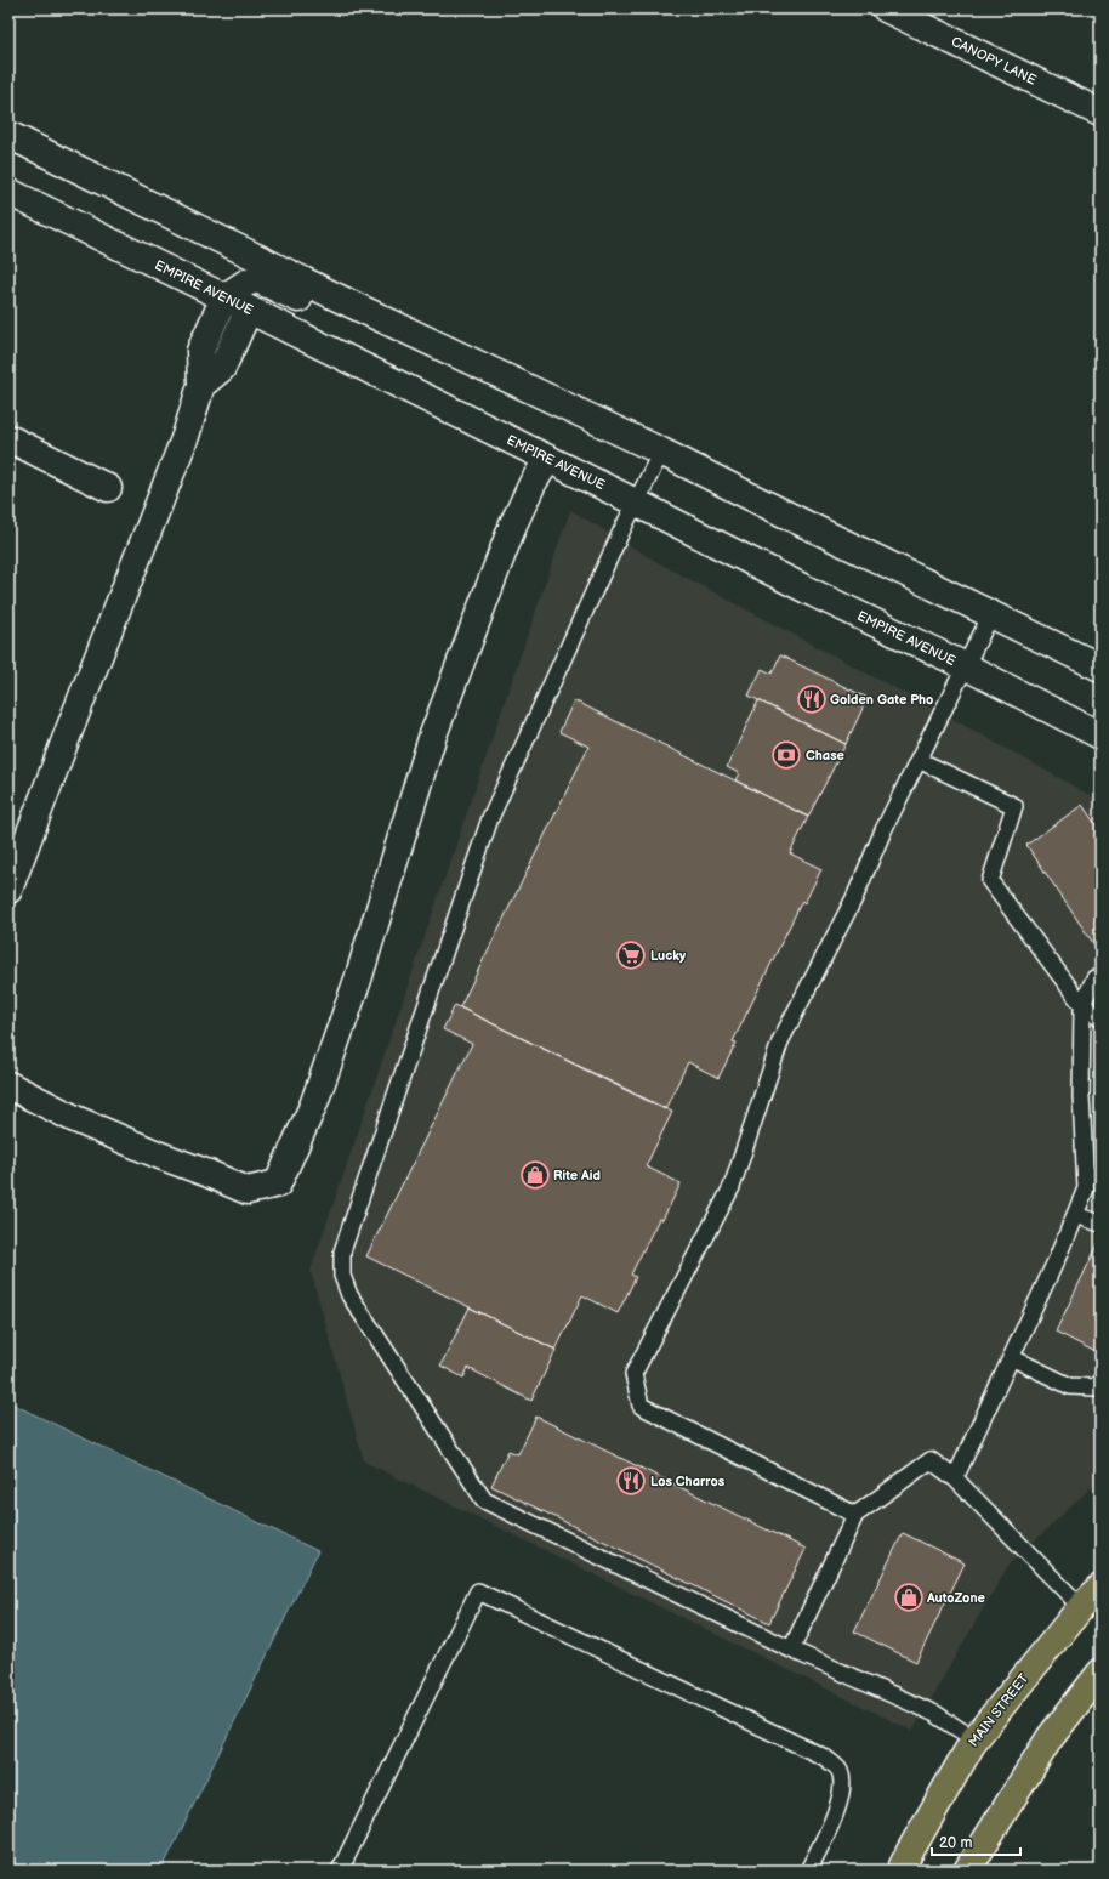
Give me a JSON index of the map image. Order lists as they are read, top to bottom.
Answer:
{
  "streets": {
    "main road": ["CANOPY LANE", "EMPIRE AVENUE", "MAIN STREET"]
  },
  "places": {
    "restaurant": ["Golden Gate Pho", "Los Charros"],
    "bank": ["Chase"],
    "supermarket": ["Lucky"],
    "shop": ["Rite Aid", "AutoZone"]
  },
  "scale_bar": "20 m"
}
